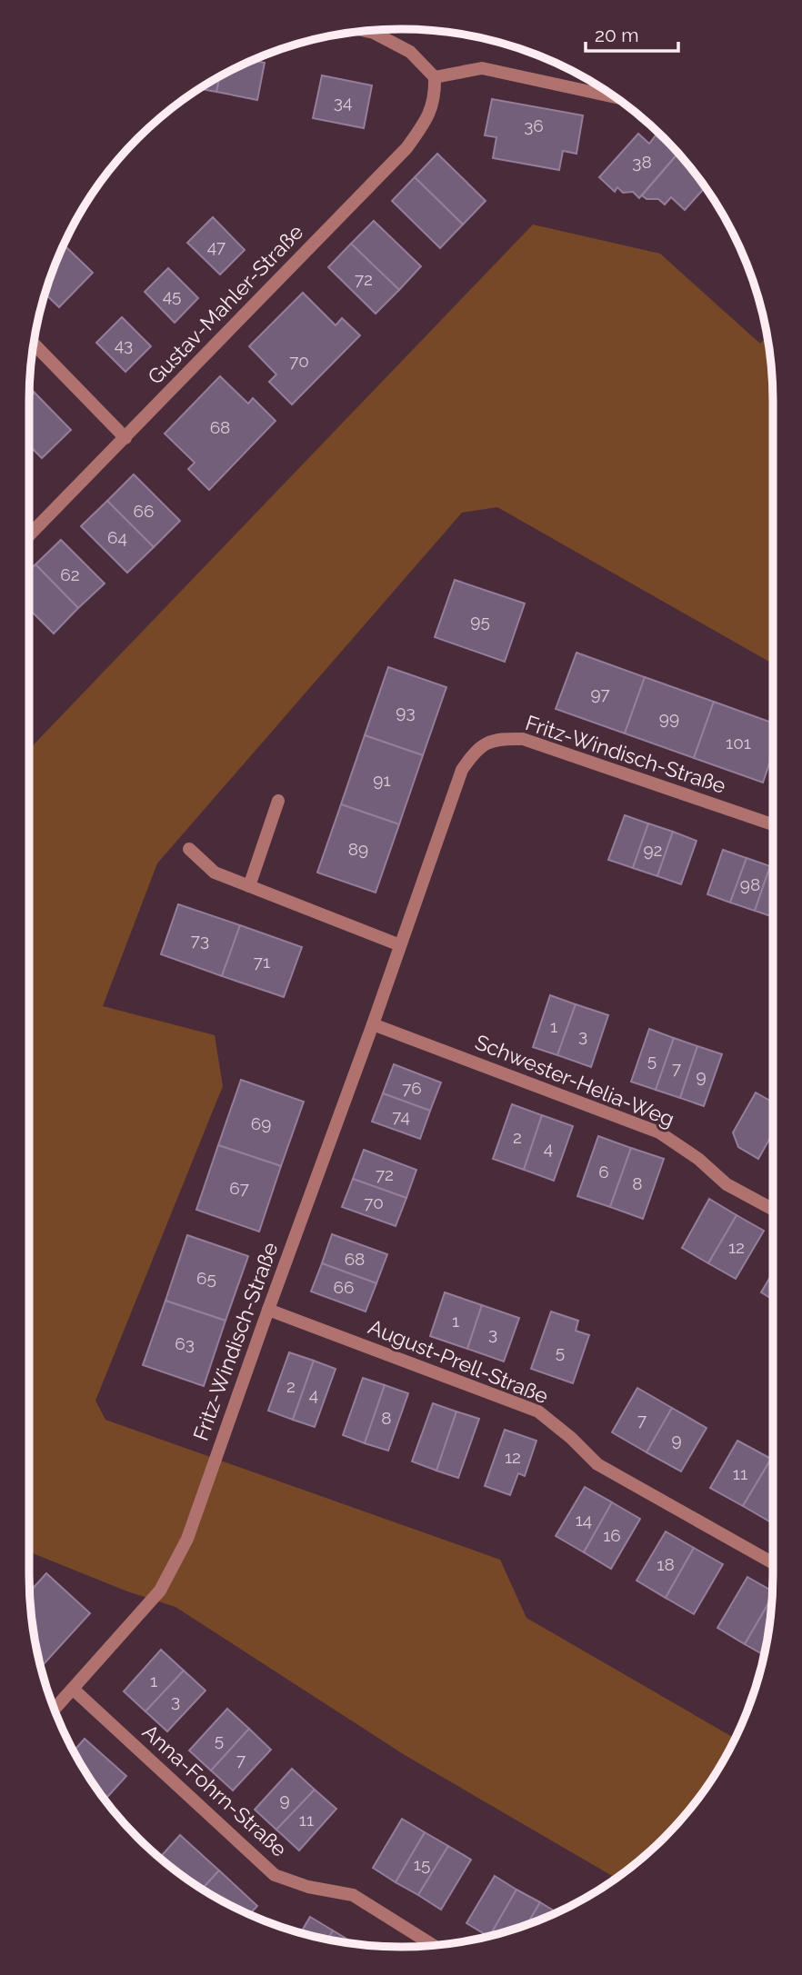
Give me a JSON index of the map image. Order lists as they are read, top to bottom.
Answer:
{
  "streets": {
    "street": [
      "Gustav-Mahler-Straße",
      "Fritz-Windisch-Straße",
      "Schwester-Helia-Weg",
      "August-Prell-Straße",
      "Anna-Fohrn-Straße"
    ]
  },
  "crossings": [
    ["Fritz-Windisch-Straße", "Schwester-Helia-Weg"],
    ["Fritz-Windisch-Straße", "August-Prell-Straße"],
    ["Fritz-Windisch-Straße", "Anna-Fohrn-Straße"]
  ],
  "house_numbers": [
    "34",
    "36",
    "38",
    "47",
    "72",
    "45",
    "43",
    "70",
    "68",
    "66",
    "64",
    "62",
    "95",
    "97",
    "93",
    "99",
    "101",
    "91",
    "89",
    "92",
    "98",
    "73",
    "71",
    "1",
    "3",
    "5",
    "7",
    "9",
    "76",
    "74",
    "69",
    "2",
    "4",
    "6",
    "72",
    "8",
    "67",
    "70",
    "12",
    "68",
    "65",
    "66",
    "1",
    "3",
    "63",
    "5",
    "2",
    "4",
    "8",
    "7",
    "9",
    "12",
    "11",
    "14",
    "16",
    "18",
    "1",
    "3",
    "5",
    "7",
    "9",
    "11",
    "15"
  ],
  "scale_bar": "20 m"
}
